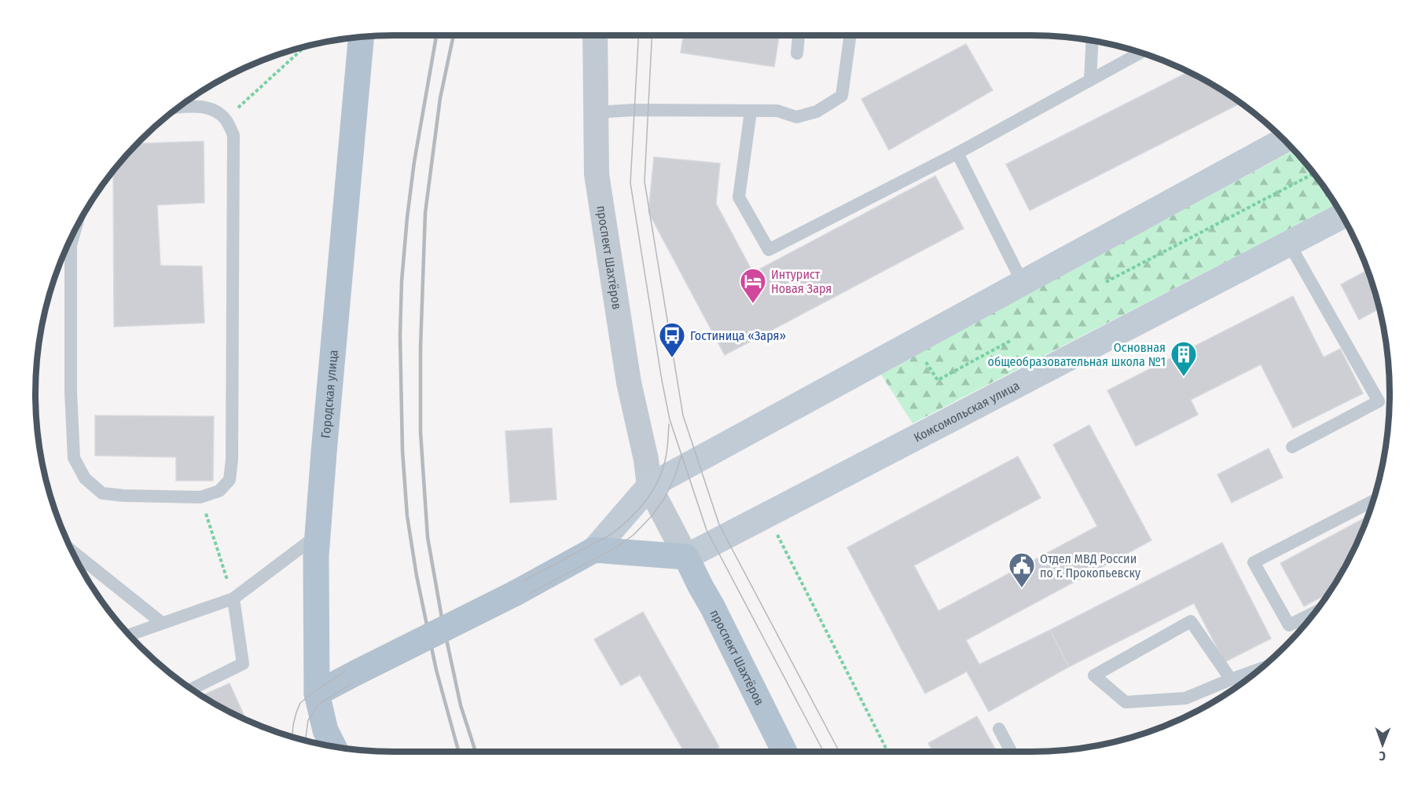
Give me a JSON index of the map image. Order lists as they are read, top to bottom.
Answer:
{
  "streets": {
    "main road": ["проспект Шахтёров", "Городская улица", "Комсомольская улица"]
  },
  "crossings": [
    ["проспект Шахтёров", "Комсомольская улица"]
  ],
  "places": {
    "hotel": ["Интурист Новая Заря"],
    "bus stop": ["Гостиница «Заря»"],
    "building": ["Основная общеобразовательная школа №1"],
    "public building": ["Отдел МВД России по г. Прокопьевску"]
  },
  "north": "bottom"
}
